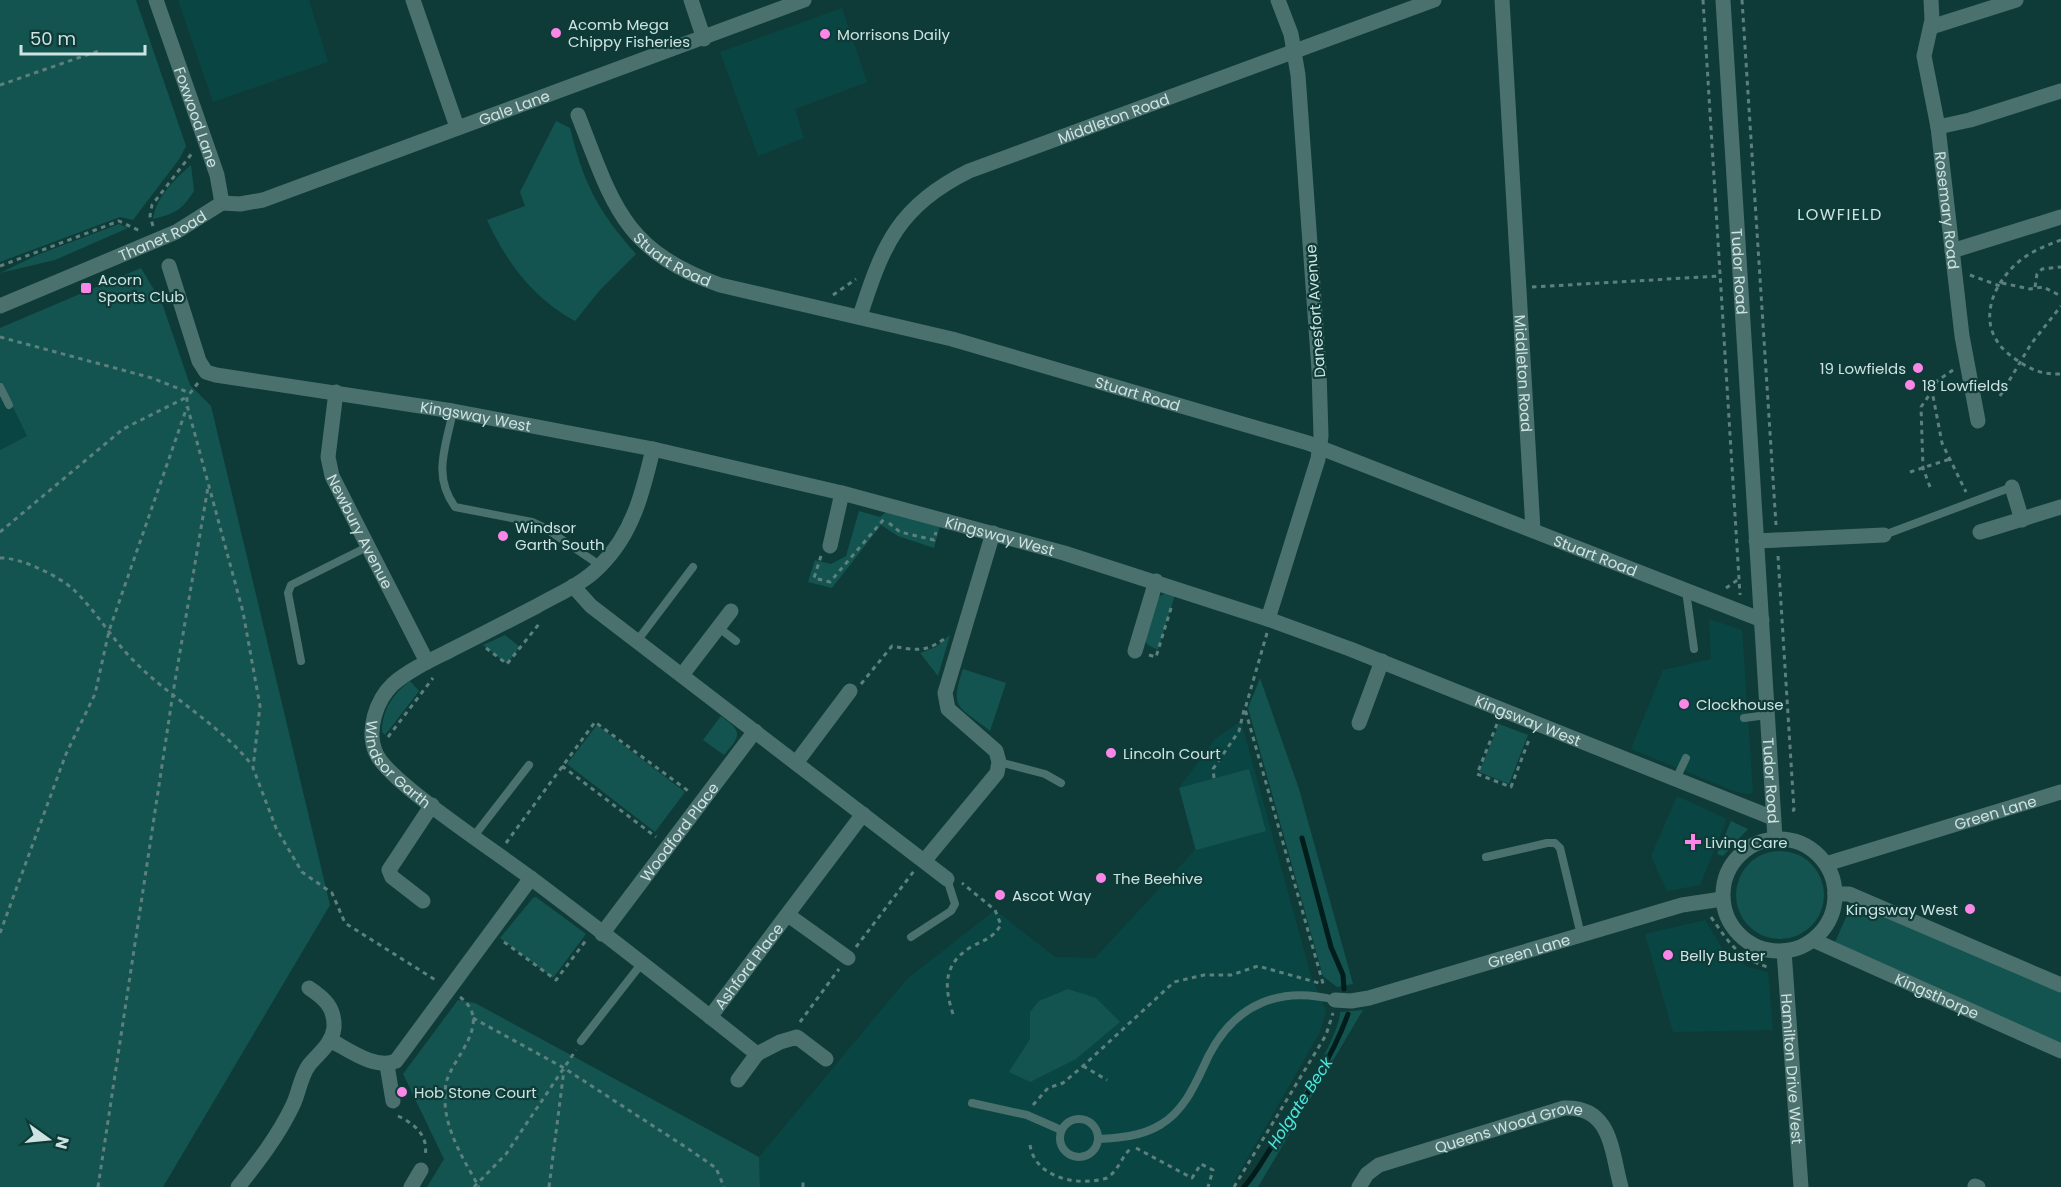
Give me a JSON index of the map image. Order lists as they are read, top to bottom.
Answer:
{
  "streets": {
    "street": [
      "Gale Lane",
      "Foxwood Lane",
      "Middleton Road",
      "Rosemary Road",
      "Thanet Road",
      "Stuart Road",
      "Tudor Road",
      "Danesfort Avenue",
      "Kingsway West",
      "Newbury Avenue",
      "Windsor Garth",
      "Green Lane",
      "Woodford Place",
      "Ashford Place",
      "Kingsthorpe",
      "Hamilton Drive West",
      "Queens Wood Grove"
    ]
  },
  "crossings": [
    ["Gale Lane", "Foxwood Lane"],
    ["Gale Lane", "Thanet Road"],
    ["Foxwood Lane", "Thanet Road"],
    ["Middleton Road", "Stuart Road"],
    ["Middleton Road", "Danesfort Avenue"],
    ["Stuart Road", "Tudor Road"],
    ["Stuart Road", "Danesfort Avenue"],
    ["Tudor Road", "Kingsway West"],
    ["Tudor Road", "Green Lane"],
    ["Tudor Road", "Kingsthorpe"],
    ["Tudor Road", "Hamilton Drive West"],
    ["Danesfort Avenue", "Kingsway West"],
    ["Kingsway West", "Newbury Avenue"],
    ["Kingsway West", "Windsor Garth"],
    ["Newbury Avenue", "Windsor Garth"],
    ["Windsor Garth", "Woodford Place"],
    ["Windsor Garth", "Ashford Place"],
    ["Green Lane", "Kingsthorpe"],
    ["Green Lane", "Hamilton Drive West"],
    ["Kingsthorpe", "Hamilton Drive West"]
  ],
  "districts": ["LOWFIELD"],
  "water": ["Holgate Beck"],
  "places": {
    "other": [
      "Acomb Mega Chippy Fisheries",
      "Morrisons Daily",
      "19 Lowfields",
      "18 Lowfields",
      "Windsor Garth South",
      "Clockhouse",
      "Lincoln Court",
      "The Beehive",
      "Ascot Way",
      "Kingsway West",
      "Belly Buster",
      "Hob Stone Court"
    ],
    "transit": ["Acorn Sports Club"],
    "health": ["Living Care"]
  },
  "scale_bar": "50 m",
  "north": "right"
}
